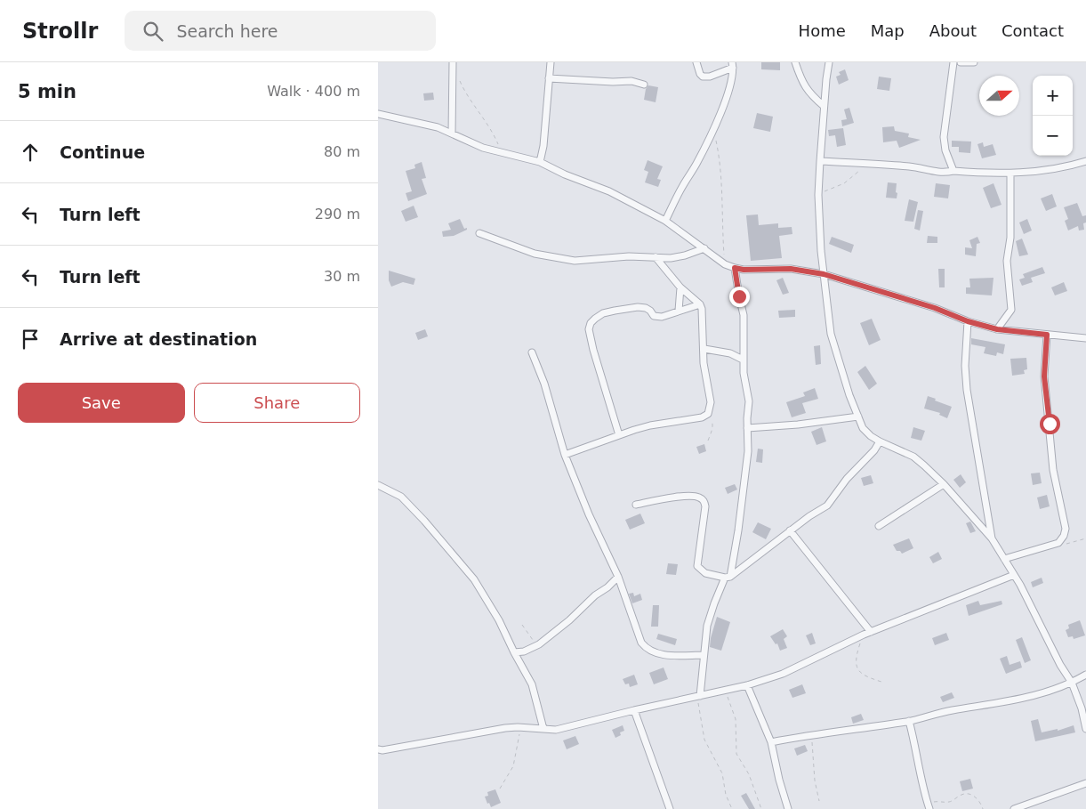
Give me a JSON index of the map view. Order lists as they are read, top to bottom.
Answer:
{
  "north": "right",
  "page": {
    "header": "Strollr",
    "search": "Search here",
    "nav": [
      "Home",
      "Map",
      "About",
      "Contact"
    ],
    "heading": ["5 min", "Walk · 400 m"],
    "map_buttons": ["+", "−"],
    "list": [
      ["Continue", "80 m"],
      ["Turn left", "290 m"],
      ["Turn left", "30 m"],
      "Arrive at destination"
    ],
    "buttons": ["Save", "Share"]
  }
}
